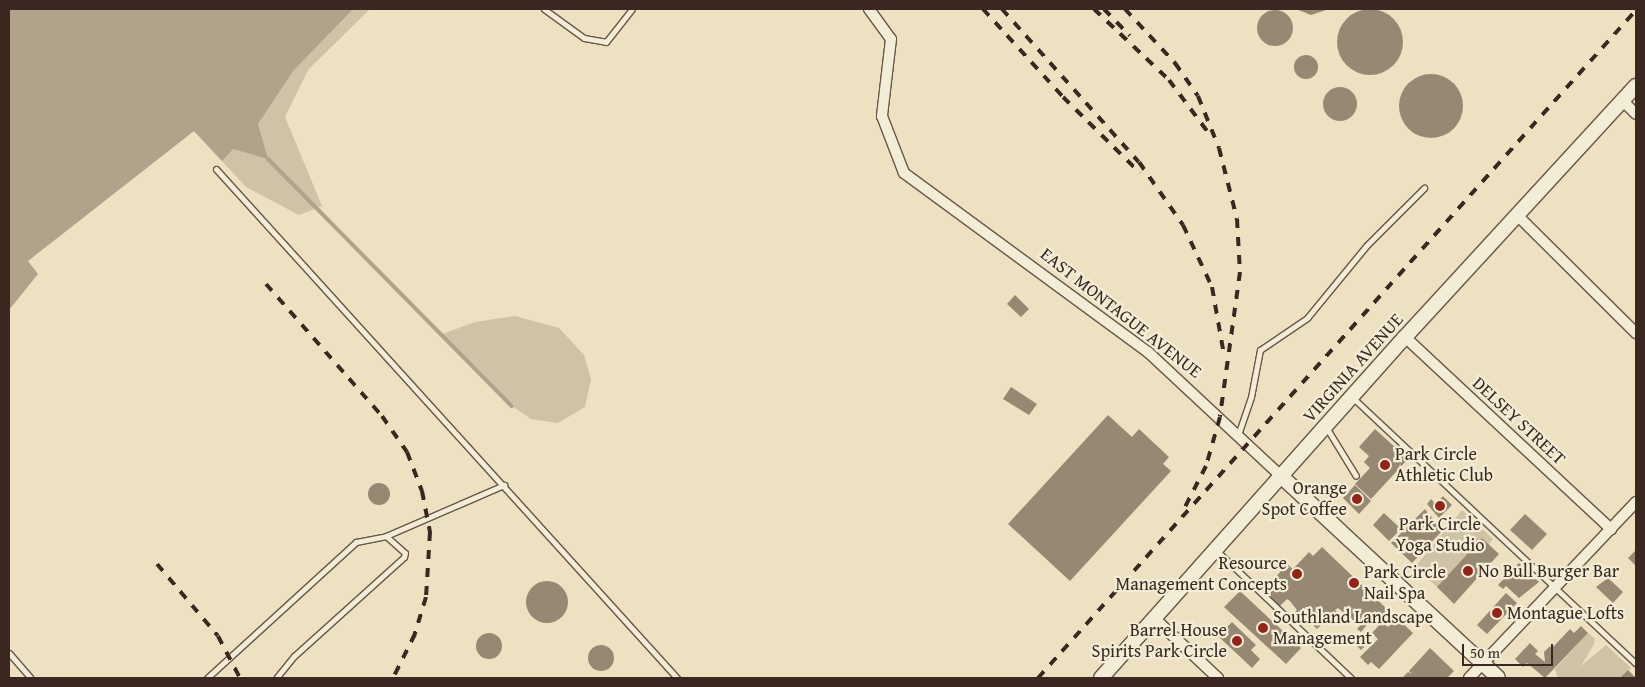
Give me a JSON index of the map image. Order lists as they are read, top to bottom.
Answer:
{
  "streets": {
    "street": ["EAST MONTAGUE AVENUE", "VIRGINIA AVENUE", "DELSEY STREET"]
  },
  "crossings": [
    ["EAST MONTAGUE AVENUE", "VIRGINIA AVENUE"],
    ["VIRGINIA AVENUE", "DELSEY STREET"]
  ],
  "places": [
    "Park Circle Athletic Club",
    "Orange Spot Coffee",
    "Park Circle Yoga Studio",
    "No Bull Burger Bar",
    "Resource Management Concepts",
    "Park Circle Nail Spa",
    "Montague Lofts",
    "Southland Landscape Management",
    "Barrel House Spirits Park Circle"
  ],
  "scale_bar": "50 m"
}
